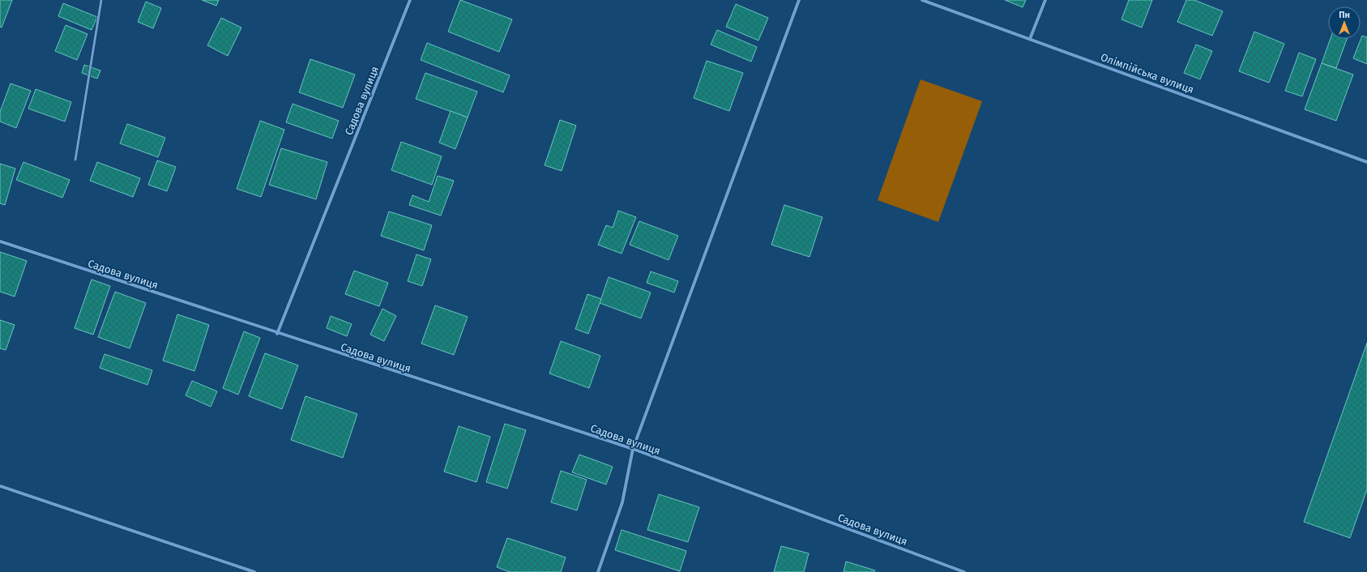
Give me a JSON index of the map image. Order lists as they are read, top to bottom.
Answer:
{
  "streets": {
    "street": ["Олімпійська вулиця", "Садова вулиця"]
  },
  "north": "top"
}
